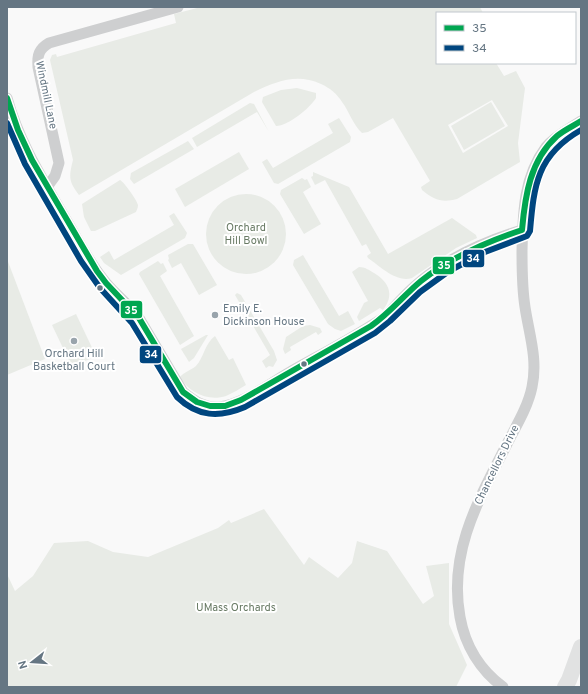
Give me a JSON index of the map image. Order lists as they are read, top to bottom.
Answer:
{
  "streets": {
    "street": ["Windmill Lane", "Chancellors Drive"]
  },
  "parks": ["Orchard Hill Bowl", "UMass Orchards"],
  "places": ["Emily E. Dickinson House", "Orchard Hill Basketball Court"],
  "lines": ["transit line 35", "transit line 34"],
  "legend": ["35", "34"],
  "north": "left"
}
